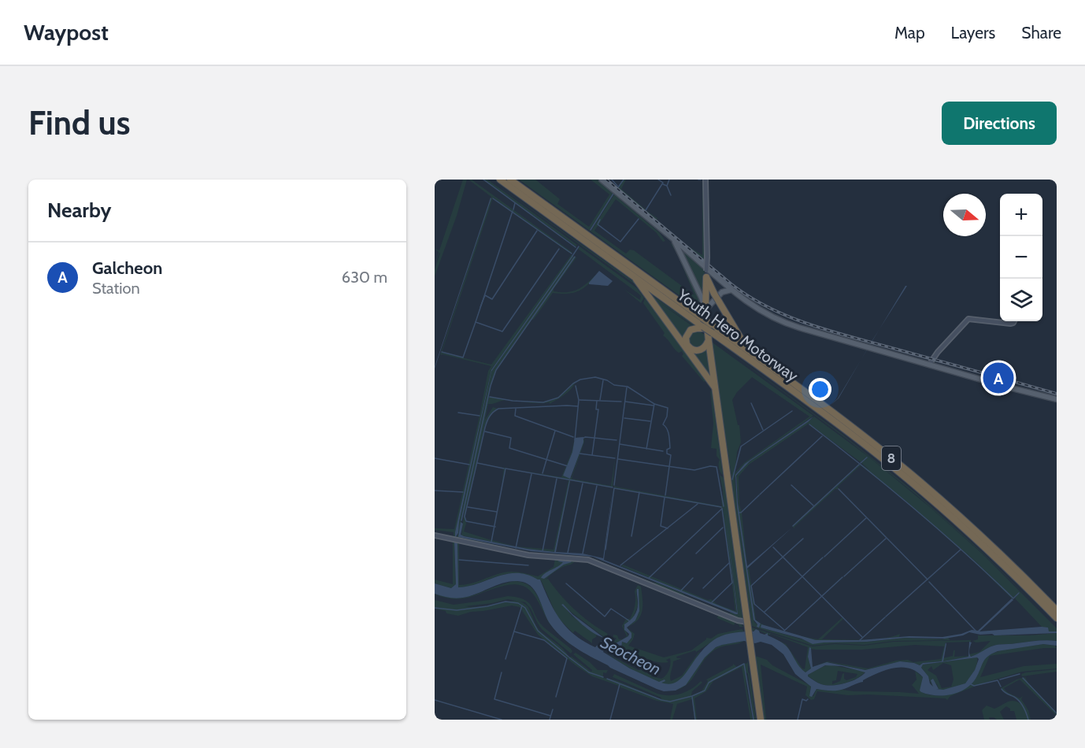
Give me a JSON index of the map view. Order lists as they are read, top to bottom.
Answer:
{
  "streets": {
    "highway": ["Youth Hero Motorway", "8"]
  },
  "water": ["Seocheon"],
  "north": "right",
  "page": {
    "header": "Waypost",
    "nav": ["Map", "Layers", "Share"],
    "buttons": "Directions",
    "title": "Find us",
    "heading": "Nearby",
    "map_buttons": ["+", "−"],
    "list": [
      {
        "mark": "A",
        "name": "Galcheon",
        "note": "Station",
        "value": "630 m"
      }
    ],
    "pins": "A"
  }
}
